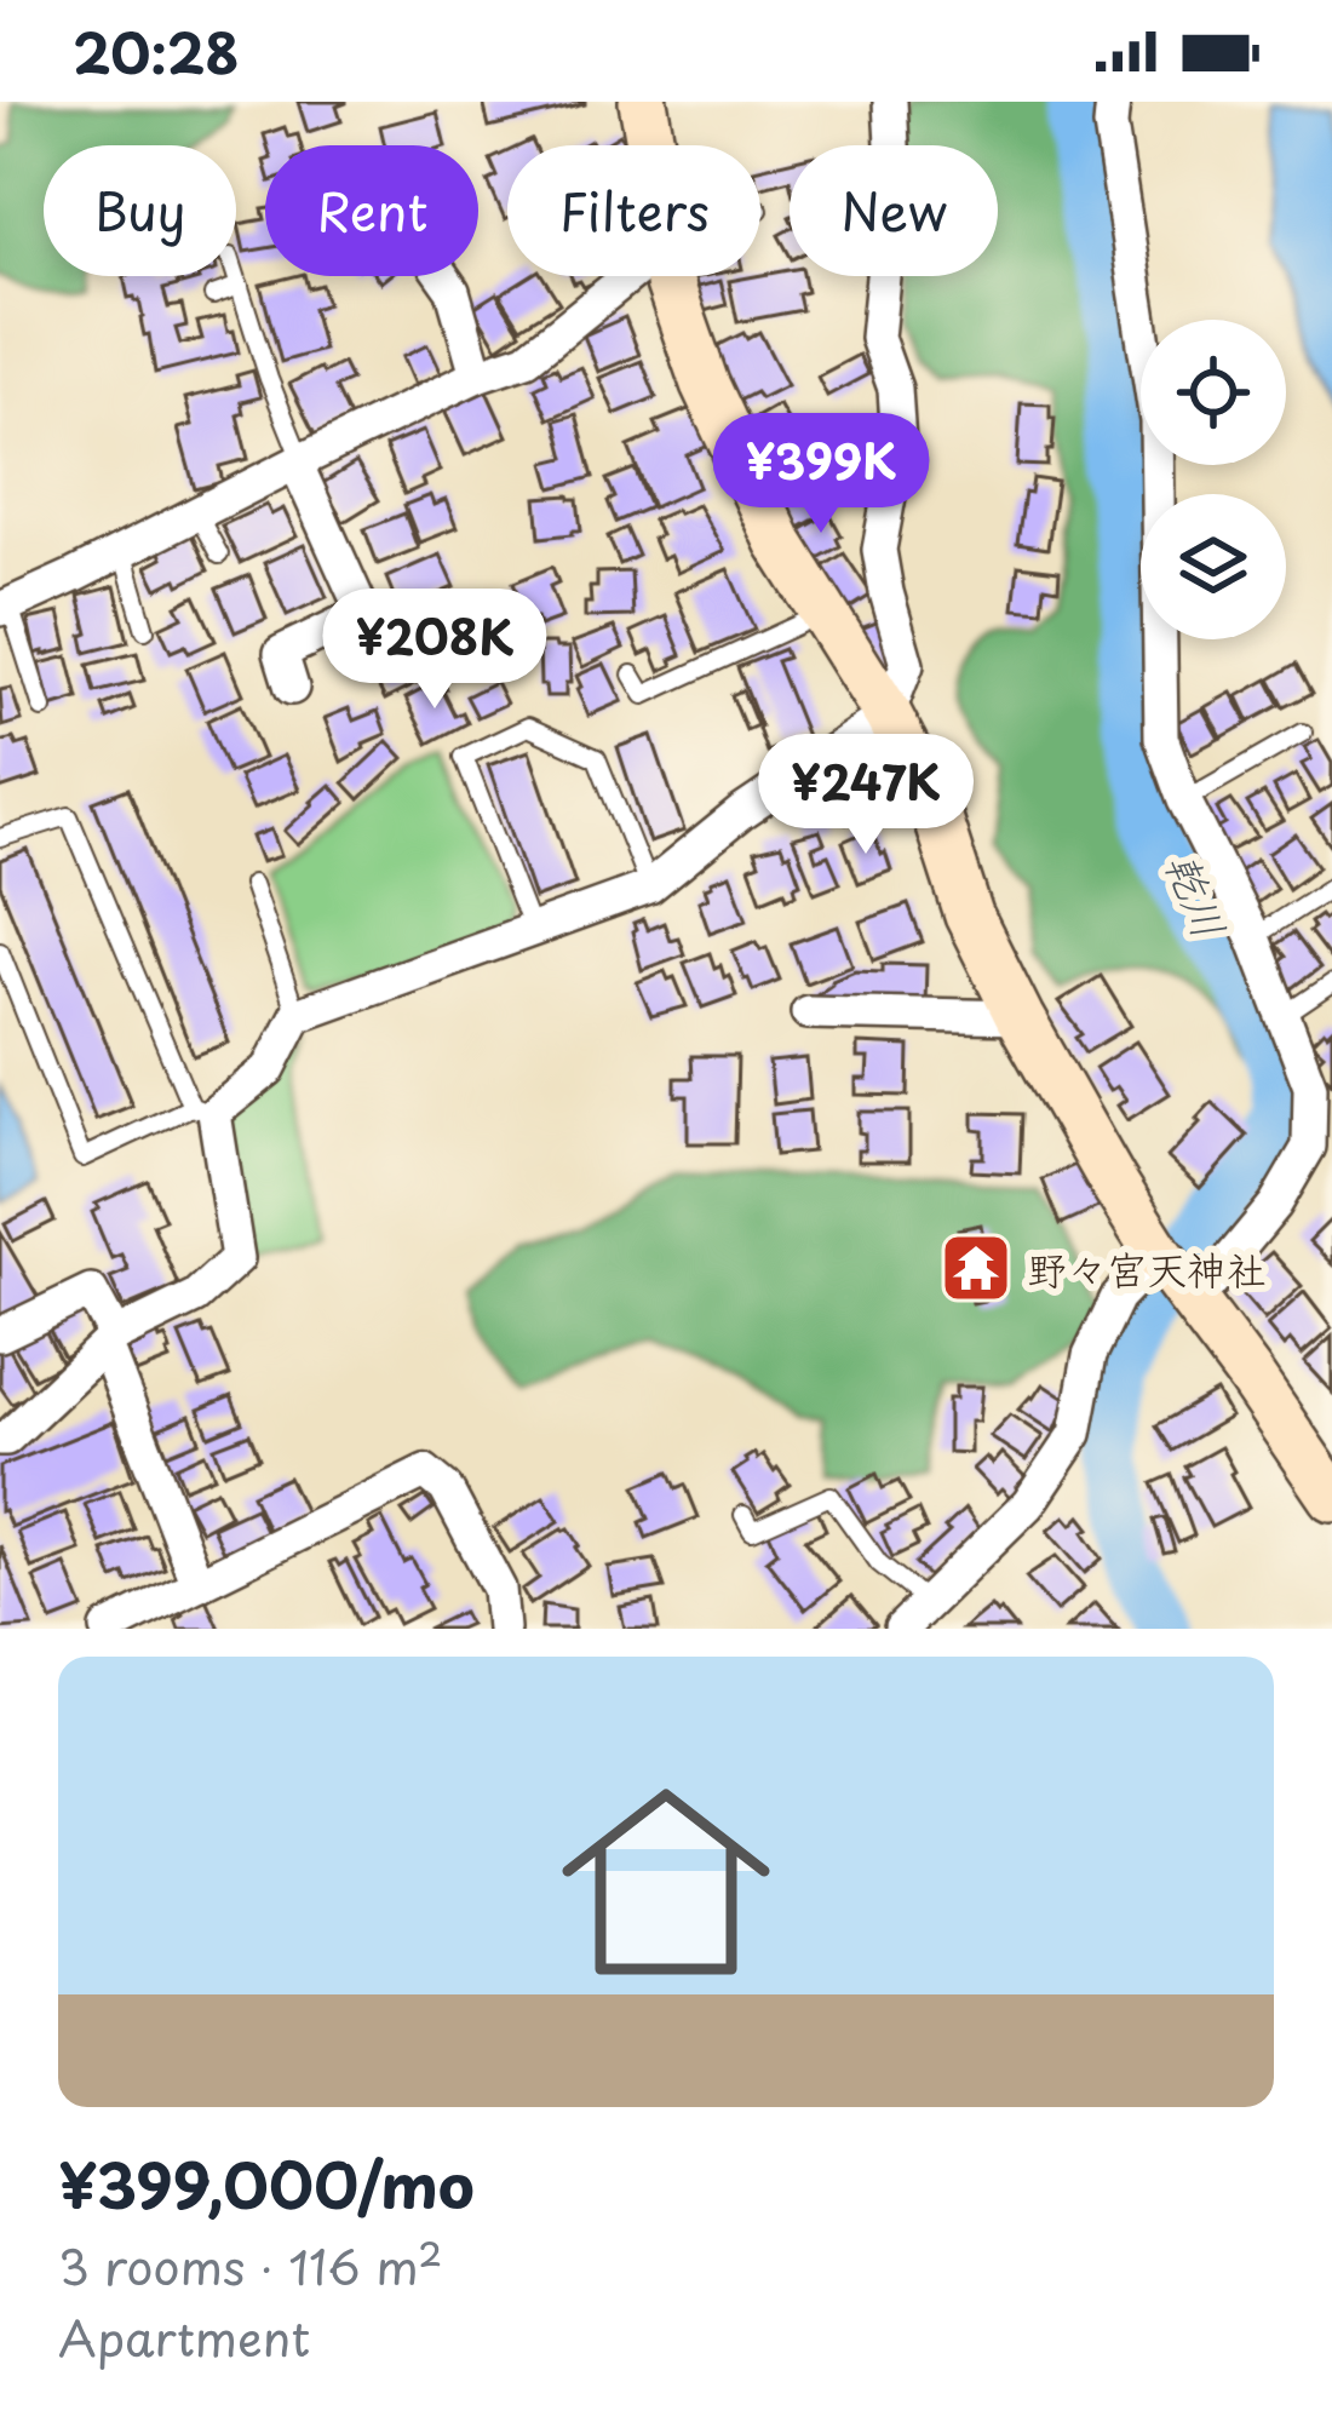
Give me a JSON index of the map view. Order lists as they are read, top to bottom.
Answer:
{
  "water": ["乾川"],
  "places": {
    "temple": ["野々宮天神社"]
  },
  "page": {
    "status": "20:28",
    "chip": [
      "Buy",
      "Rent",
      "Filters",
      "New"
    ],
    "price": ["¥399K", "¥208K", "¥247K"],
    "list": [
      {
        "name": "¥399,000/mo",
        "note": "3 rooms · 116 m² · Apartment"
      }
    ]
  }
}
